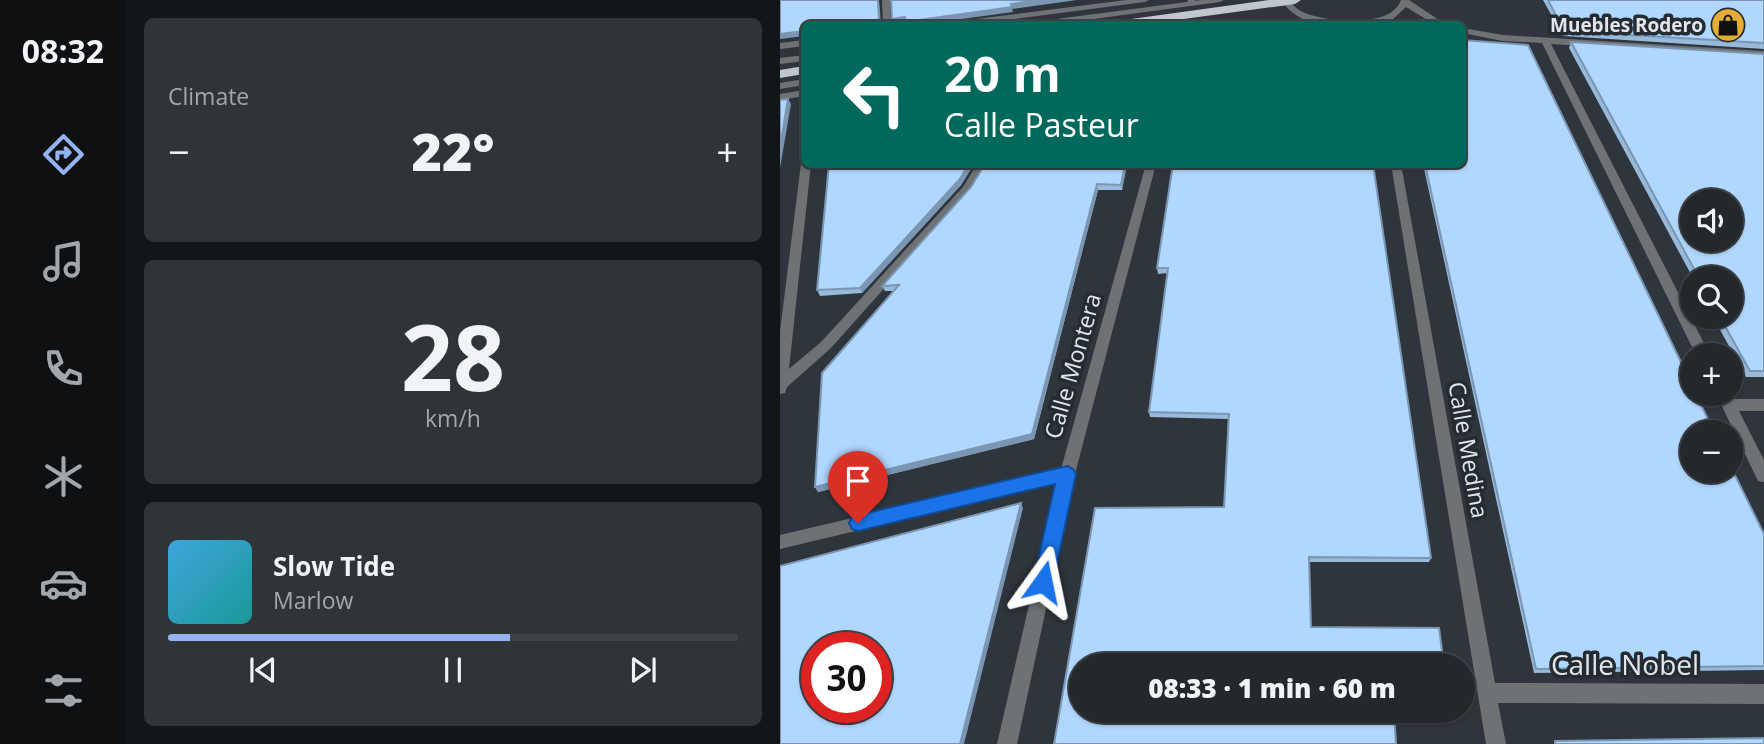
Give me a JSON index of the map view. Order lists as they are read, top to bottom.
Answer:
{
  "streets": {
    "street": ["Calle Montera", "Calle Medina", "Calle Nobel"]
  },
  "crossings": [
    ["Calle Medina", "Calle Nobel"]
  ],
  "places": {
    "shop": ["Muebles Rodero"]
  },
  "page": {
    "tabs": "08:32",
    "tile": [
      "Climate",
      ["28", "km/h"]
    ],
    "turn": ["20 m", "Calle Pasteur"],
    "heat": ["−", "22°", "+"],
    "map_buttons": ["+", "−"],
    "song": ["Slow Tide", "Marlow"],
    "limit": "30",
    "trip": "08:33 · 1 min · 60 m"
  }
}
